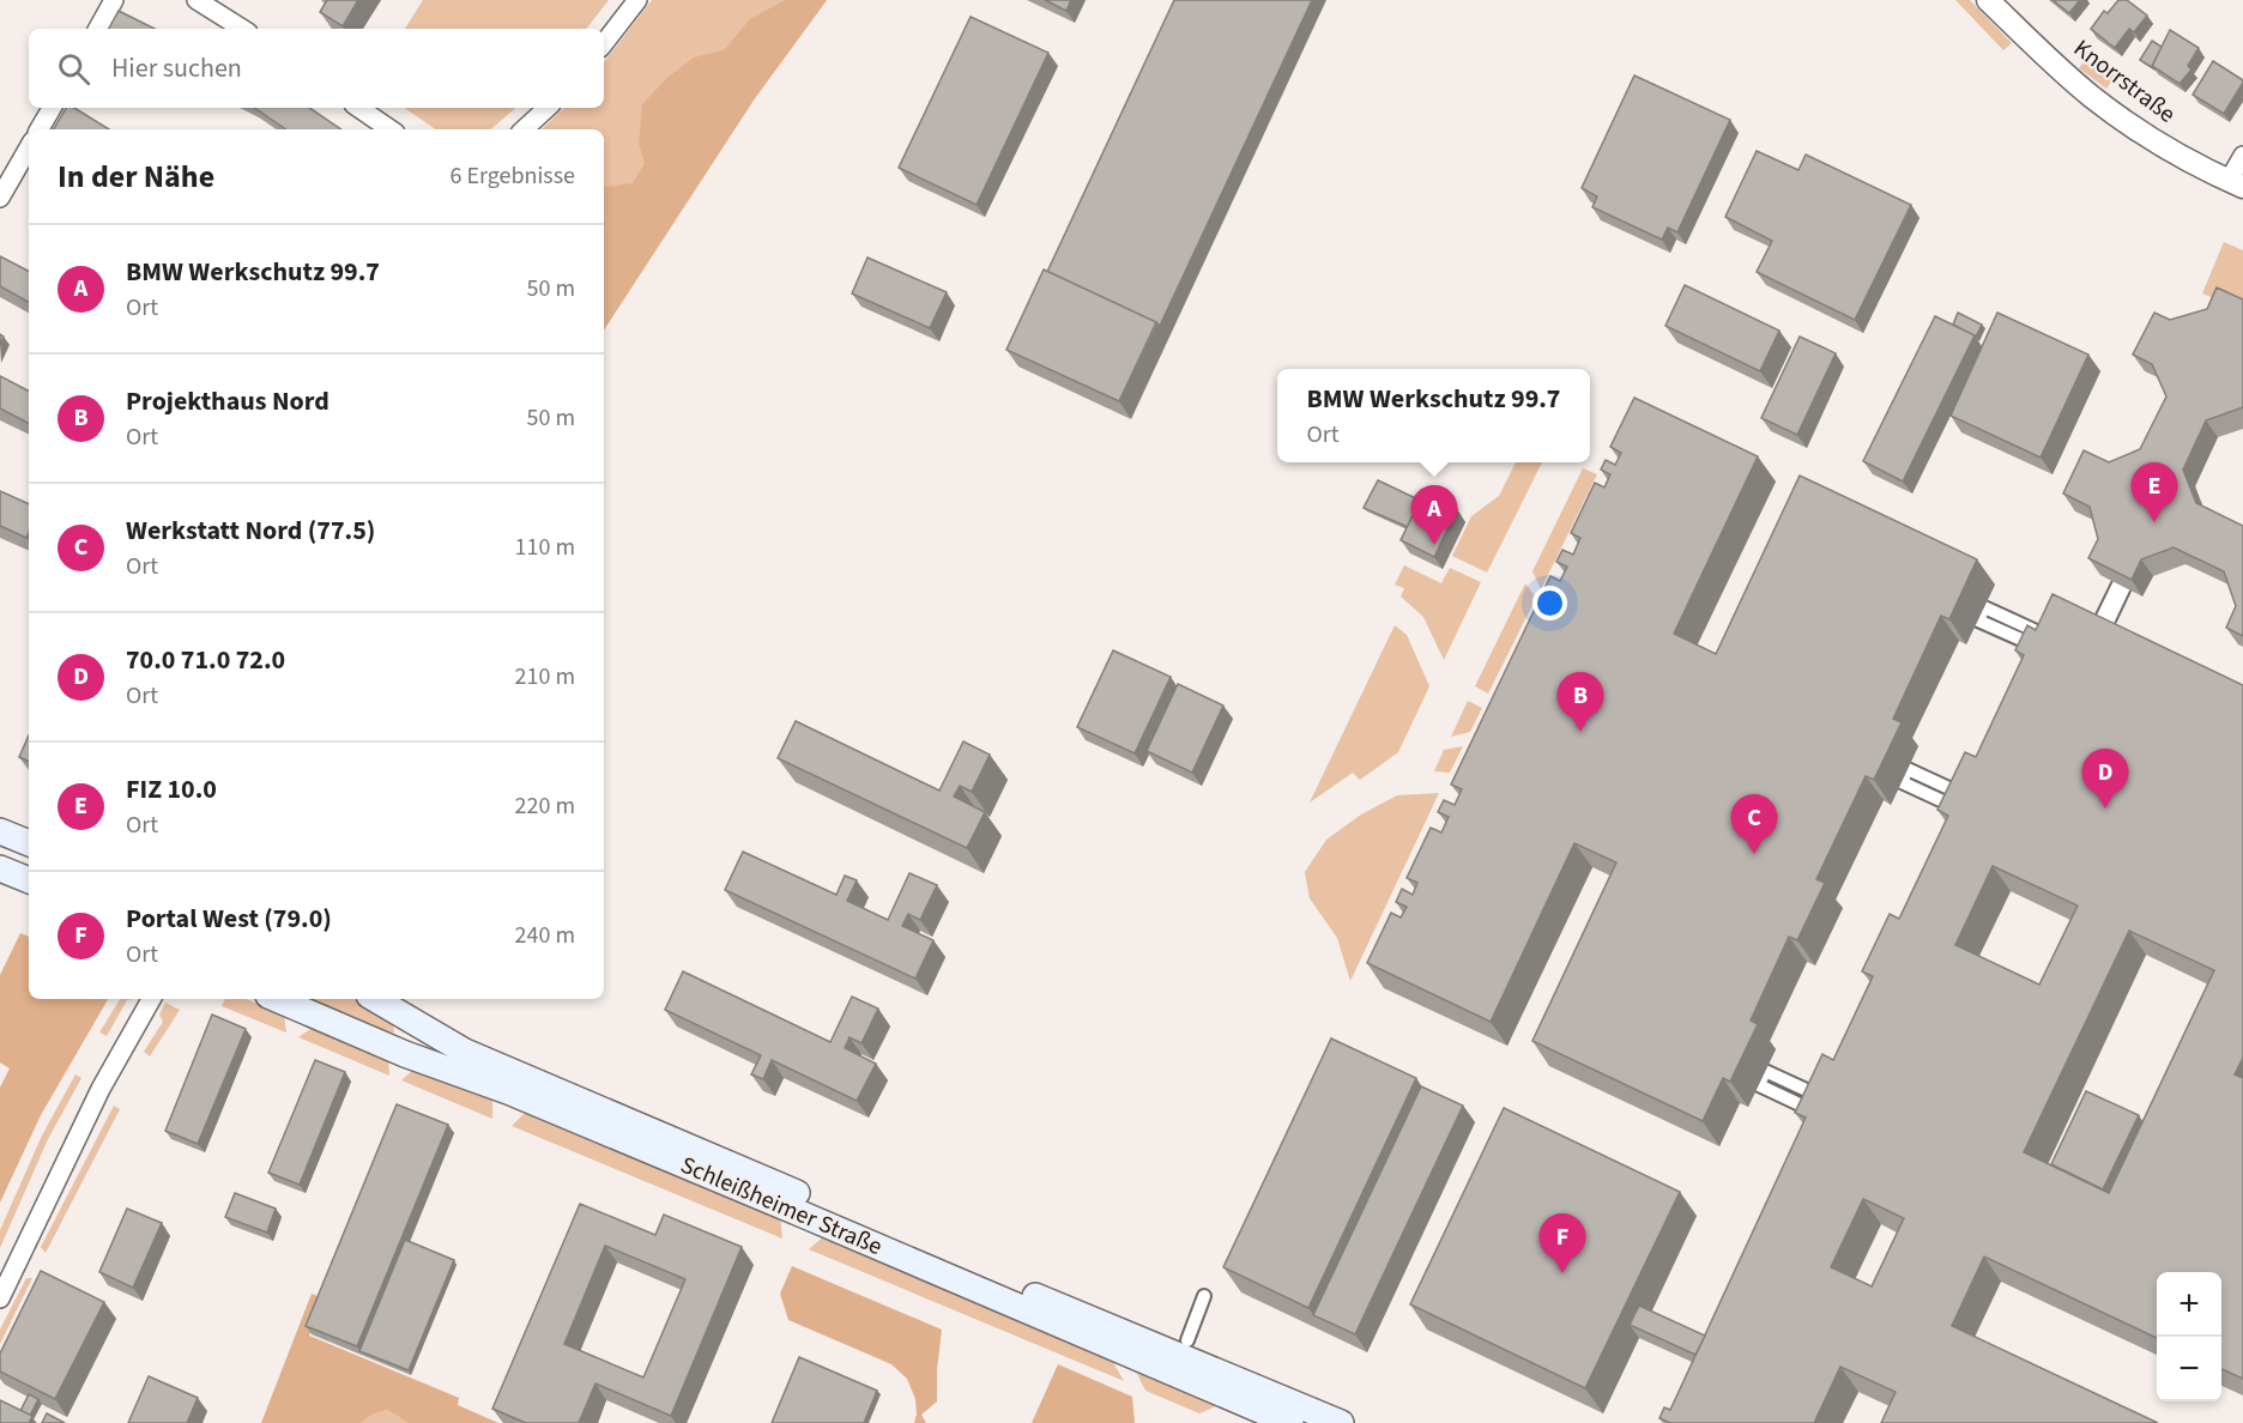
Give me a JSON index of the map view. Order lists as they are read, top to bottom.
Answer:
{
  "streets": {
    "main road": ["Schleißheimer Straße"],
    "street": ["Knorrstraße"]
  },
  "page": {
    "search": "Hier suchen",
    "heading": ["In der Nähe", "6 Ergebnisse"],
    "list": [
      {
        "mark": "A",
        "name": "BMW Werkschutz 99.7",
        "note": "Ort",
        "value": "50 m"
      },
      {
        "mark": "B",
        "name": "Projekthaus Nord",
        "note": "Ort",
        "value": "50 m"
      },
      {
        "mark": "C",
        "name": "Werkstatt Nord (77.5)",
        "note": "Ort",
        "value": "110 m"
      },
      {
        "mark": "D",
        "name": "70.0 71.0 72.0",
        "note": "Ort",
        "value": "210 m"
      },
      {
        "mark": "E",
        "name": "FIZ 10.0",
        "note": "Ort",
        "value": "220 m"
      },
      {
        "mark": "F",
        "name": "Portal West (79.0)",
        "note": "Ort",
        "value": "240 m"
      }
    ],
    "popup": ["BMW Werkschutz 99.7", "Ort"],
    "pins": [
      "E",
      "A",
      "B",
      "D",
      "C",
      "F"
    ],
    "map_buttons": ["+", "−"]
  }
}
